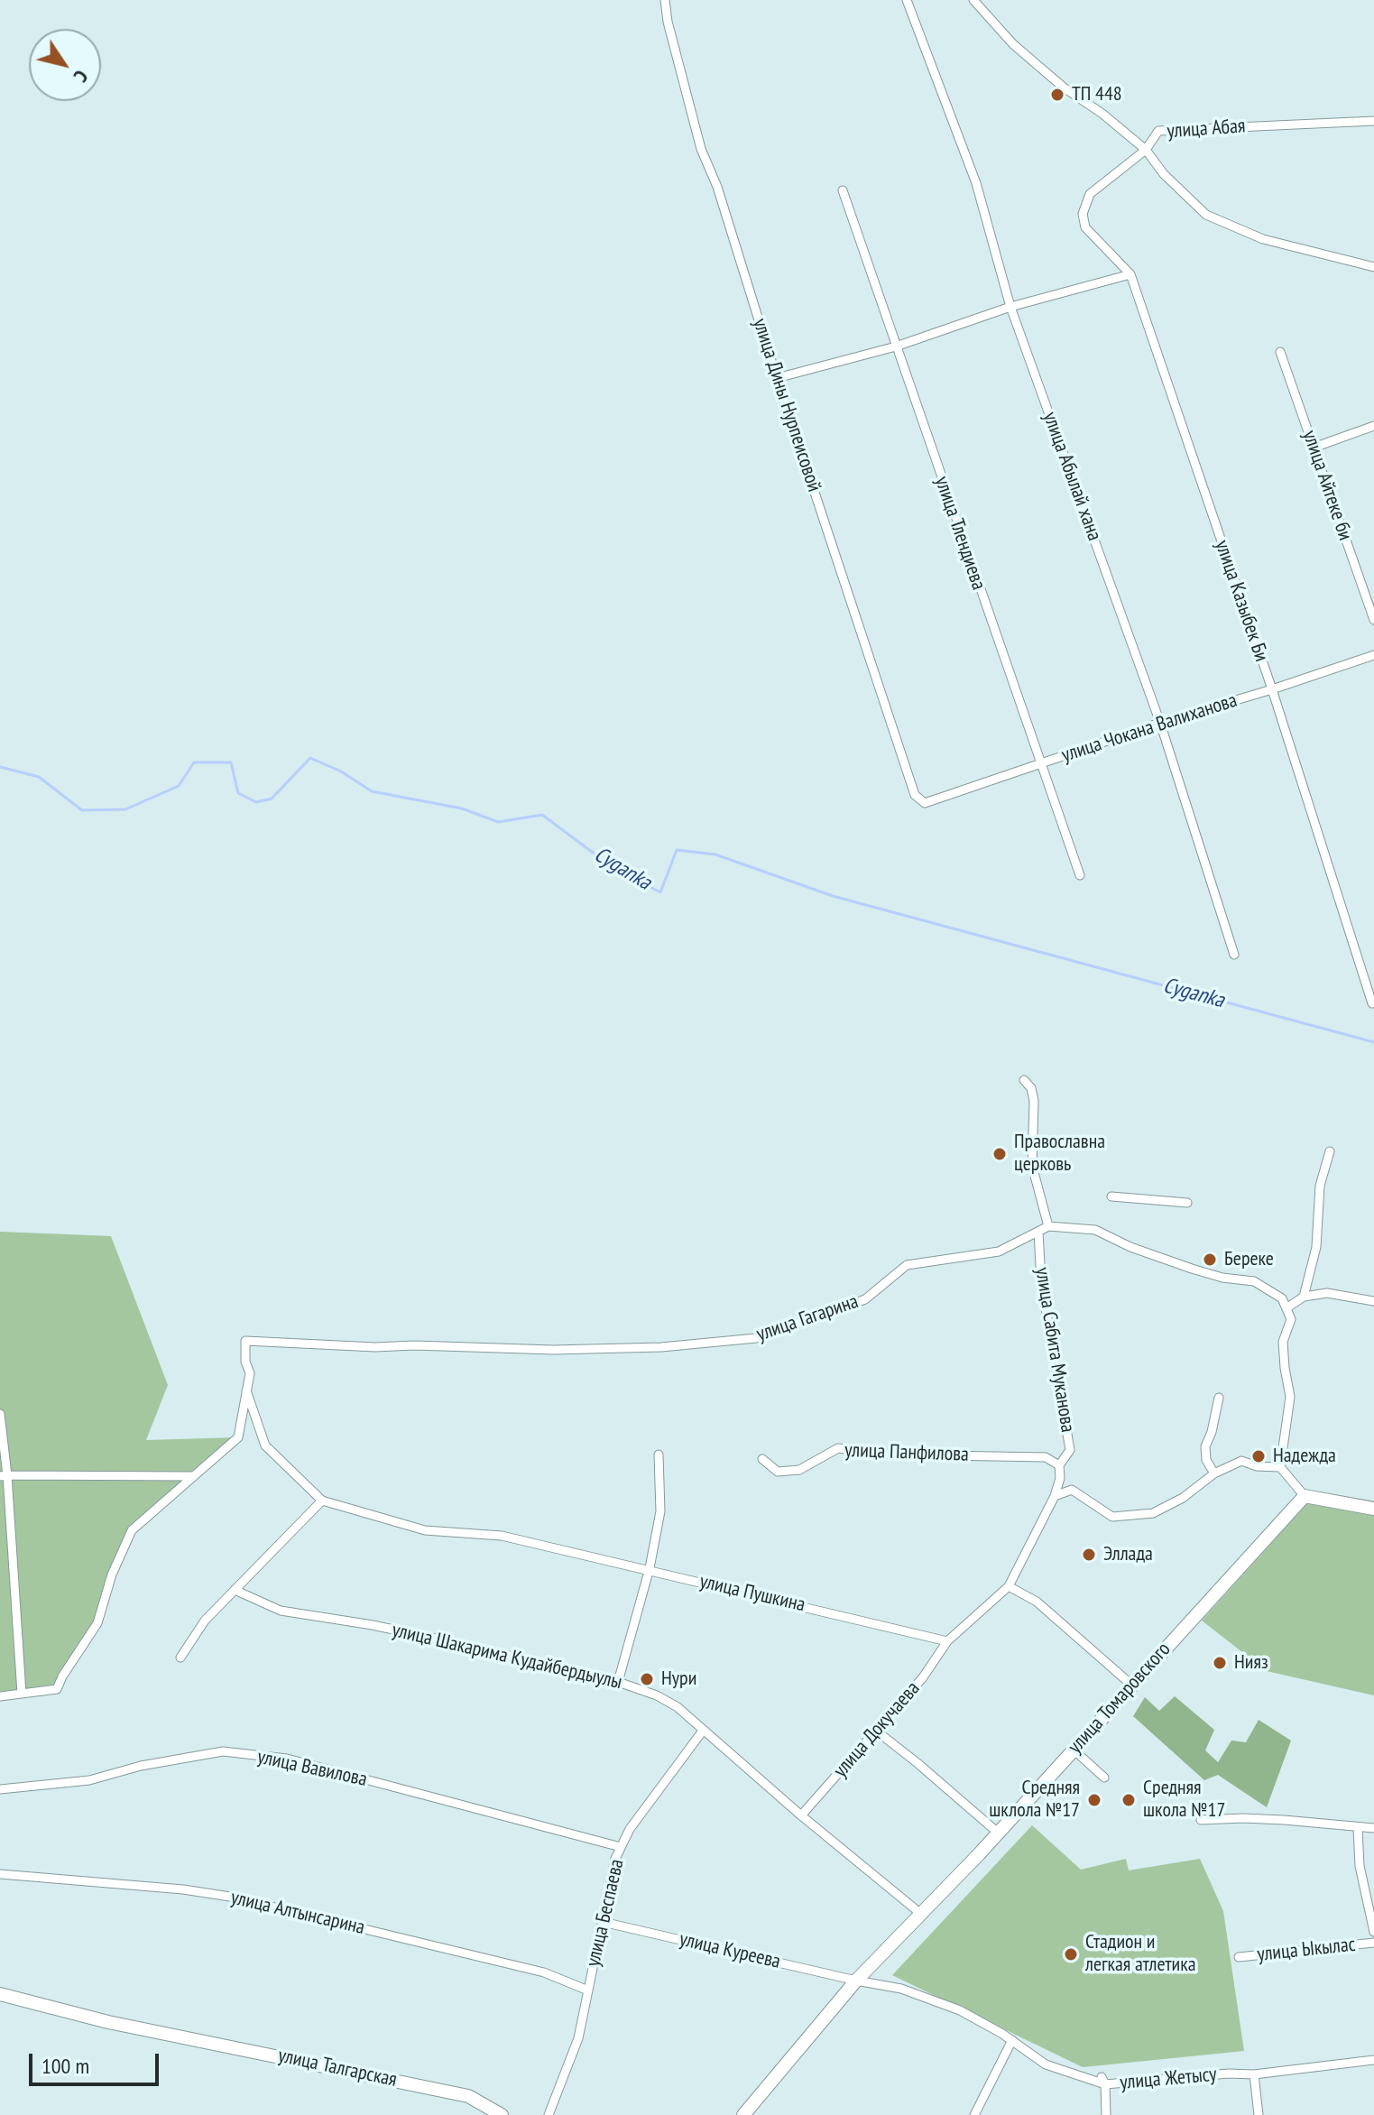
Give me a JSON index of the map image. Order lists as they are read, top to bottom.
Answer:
{
  "streets": {
    "street": [
      "улица Абая",
      "улица Дины Нурпеисовой",
      "улица Абылай хана",
      "улица Айтеке би",
      "улица Тлендиева",
      "улица Казыбек Би",
      "улица Чокана Валиханова",
      "улица Гагарина",
      "улица Сабита Муканова",
      "улица Панфилова",
      "улица Пушкина",
      "улица Шакарима Кудайбердыулы",
      "улица Томаровского",
      "улица Докучаева",
      "улица Вавилова",
      "улица Алтынсарина",
      "улица Беспаева",
      "улица Ыкылас",
      "улица Куреева",
      "улица Талгарская",
      "улица Жетысу"
    ]
  },
  "crossings": [
    ["улица Абая", "улица Казыбек Би"],
    ["улица Дины Нурпеисовой", "улица Чокана Валиханова"],
    ["улица Абылай хана", "улица Чокана Валиханова"],
    ["улица Тлендиева", "улица Чокана Валиханова"],
    ["улица Казыбек Би", "улица Чокана Валиханова"],
    ["улица Гагарина", "улица Сабита Муканова"],
    ["улица Гагарина", "улица Пушкина"],
    ["улица Сабита Муканова", "улица Панфилова"],
    ["улица Пушкина", "улица Докучаева"],
    ["улица Шакарима Кудайбердыулы", "улица Томаровского"],
    ["улица Шакарима Кудайбердыулы", "улица Докучаева"],
    ["улица Шакарима Кудайбердыулы", "улица Беспаева"],
    ["улица Томаровского", "улица Куреева"],
    ["улица Томаровского", "улица Жетысу"],
    ["улица Вавилова", "улица Беспаева"],
    ["улица Алтынсарина", "улица Беспаева"],
    ["улица Беспаева", "улица Куреева"],
    ["улица Куреева", "улица Жетысу"]
  ],
  "water": ["Cyganka"],
  "places": [
    "ТП 448",
    "Православна церковь",
    "Береке",
    "Надежда",
    "Эллада",
    "Нияз",
    "Нури",
    "Средняя шклола №17",
    "Средняя школа №17",
    "Стадион и легкая атлетика"
  ],
  "scale_bar": "100 m",
  "north": "bottom right"
}
